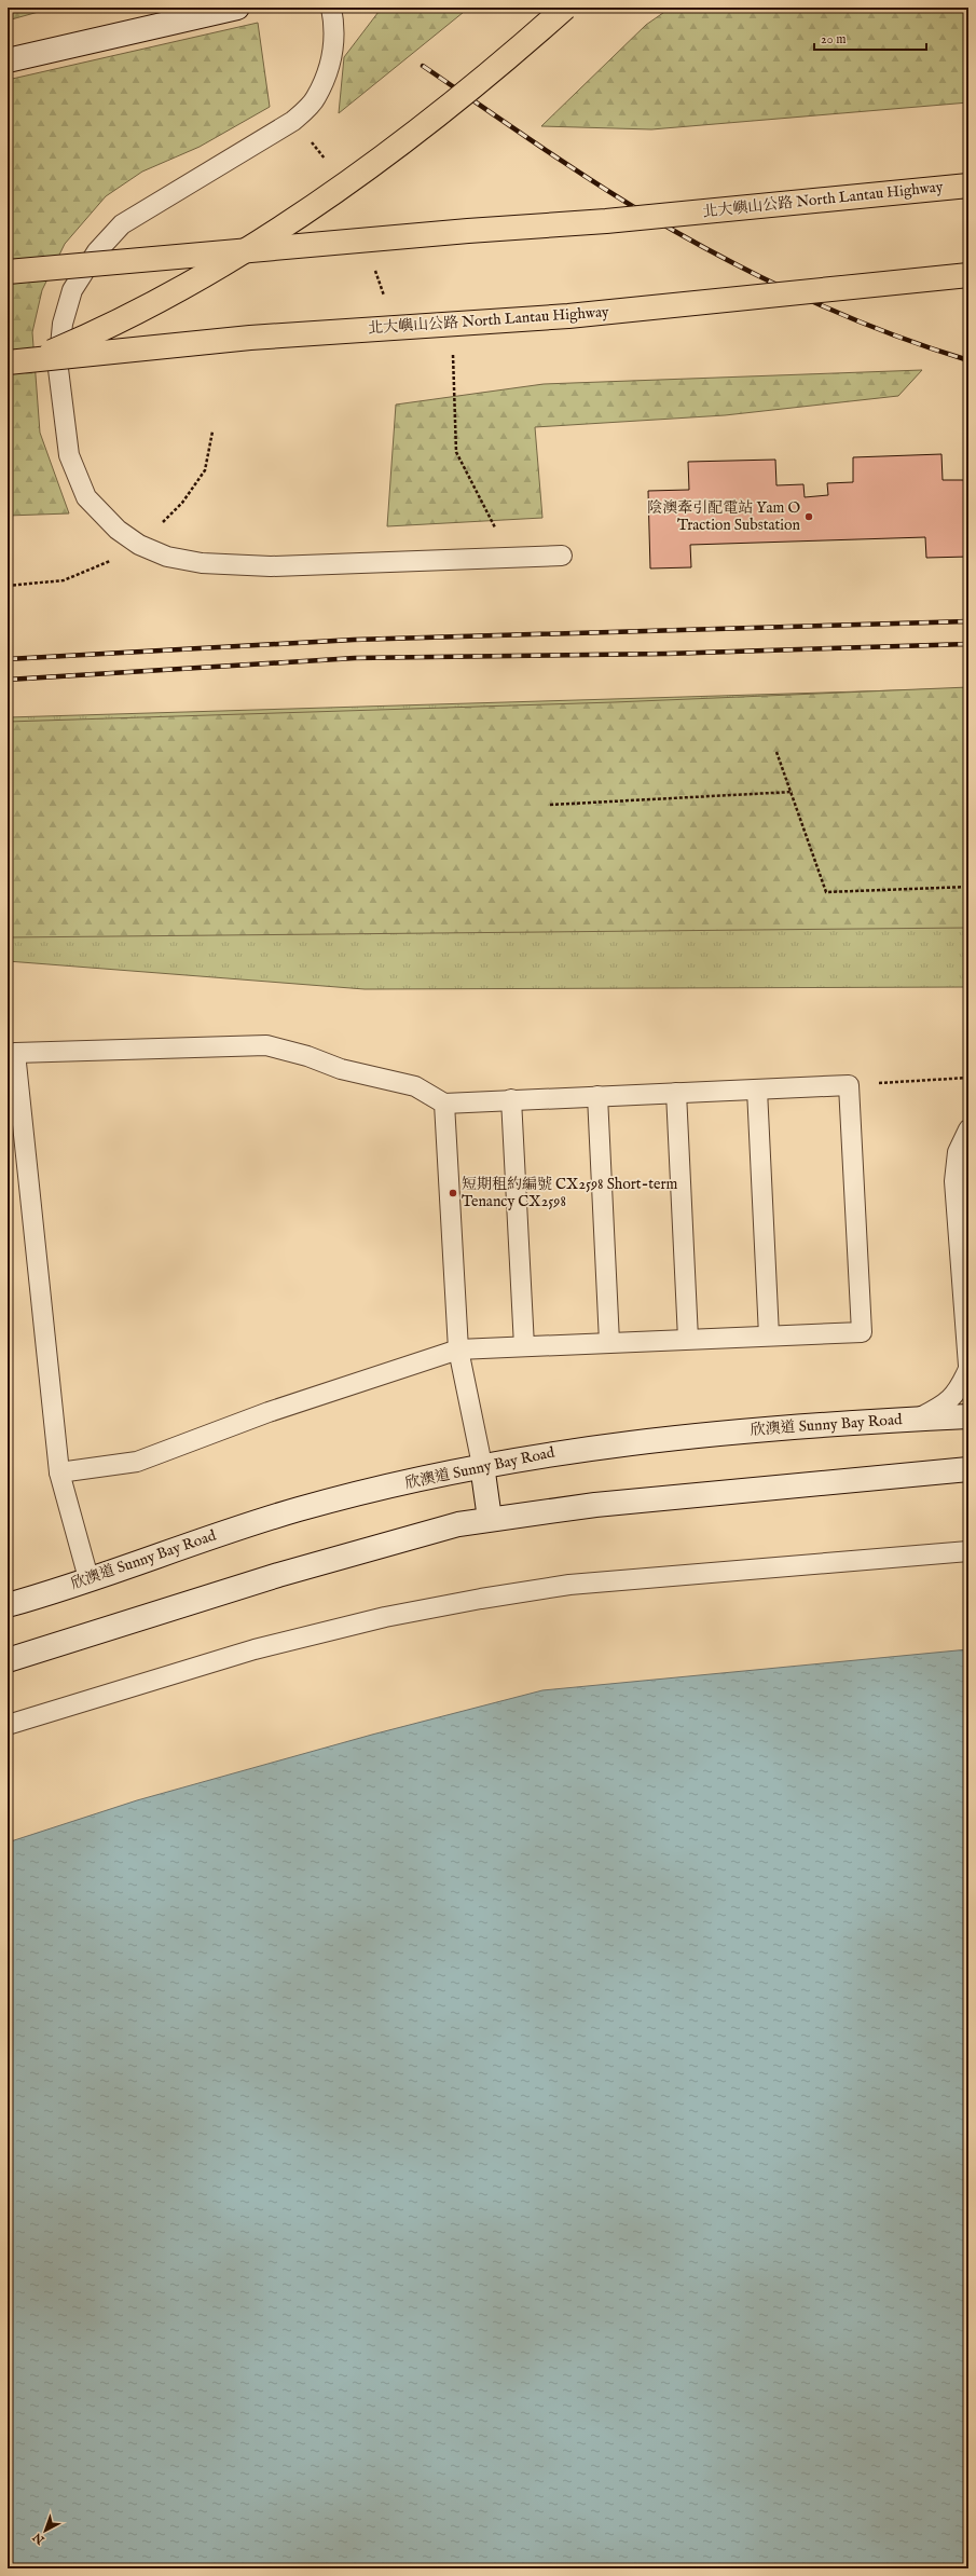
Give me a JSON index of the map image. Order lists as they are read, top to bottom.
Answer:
{
  "streets": {
    "highway": ["北大嶼山公路 North Lantau Highway"],
    "main road": ["欣澳道 Sunny Bay Road"]
  },
  "places": ["陰澳牽引配電站 Yam O Traction Substation", "短期租約編號 CX2598 Short-term Tenancy CX2598"],
  "scale_bar": "20 m",
  "north": "bottom left"
}
